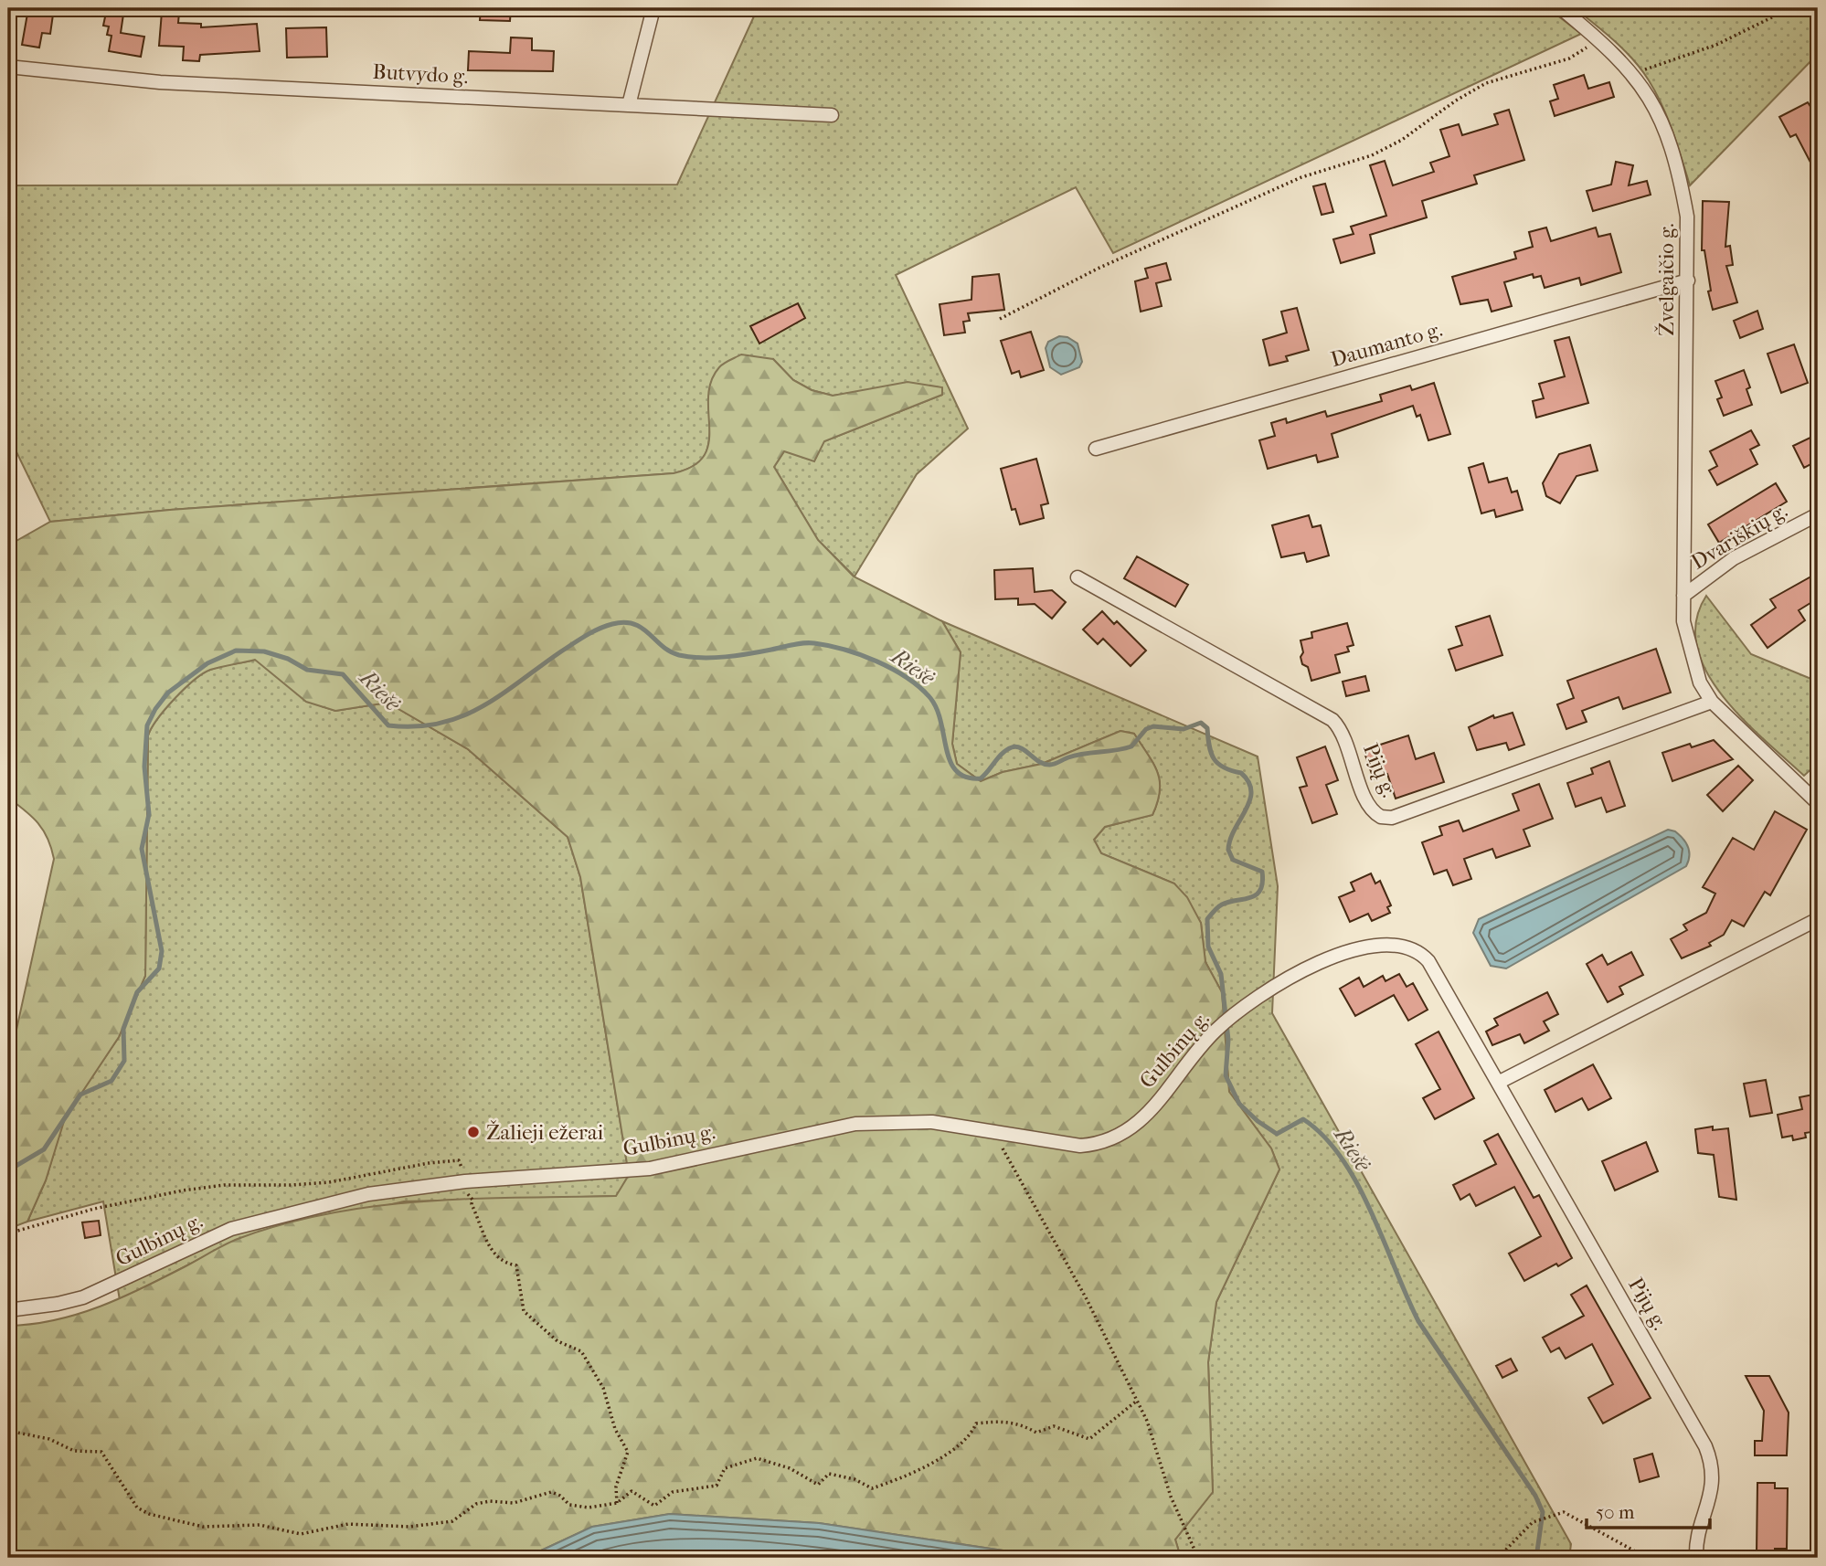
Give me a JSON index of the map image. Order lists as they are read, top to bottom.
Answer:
{
  "streets": {
    "street": [
      "Butvydo g.",
      "Žvelgaičio g.",
      "Daumanto g.",
      "Dvariškių g.",
      "Pijų g.",
      "Gulbinų g."
    ]
  },
  "crossings": [
    ["Žvelgaičio g.", "Daumanto g."],
    ["Žvelgaičio g.", "Dvariškių g."],
    ["Žvelgaičio g.", "Pijų g."],
    ["Pijų g.", "Gulbinų g."]
  ],
  "water": ["Riešė"],
  "places": ["Žalieji ežerai"],
  "scale_bar": "50 m"
}
